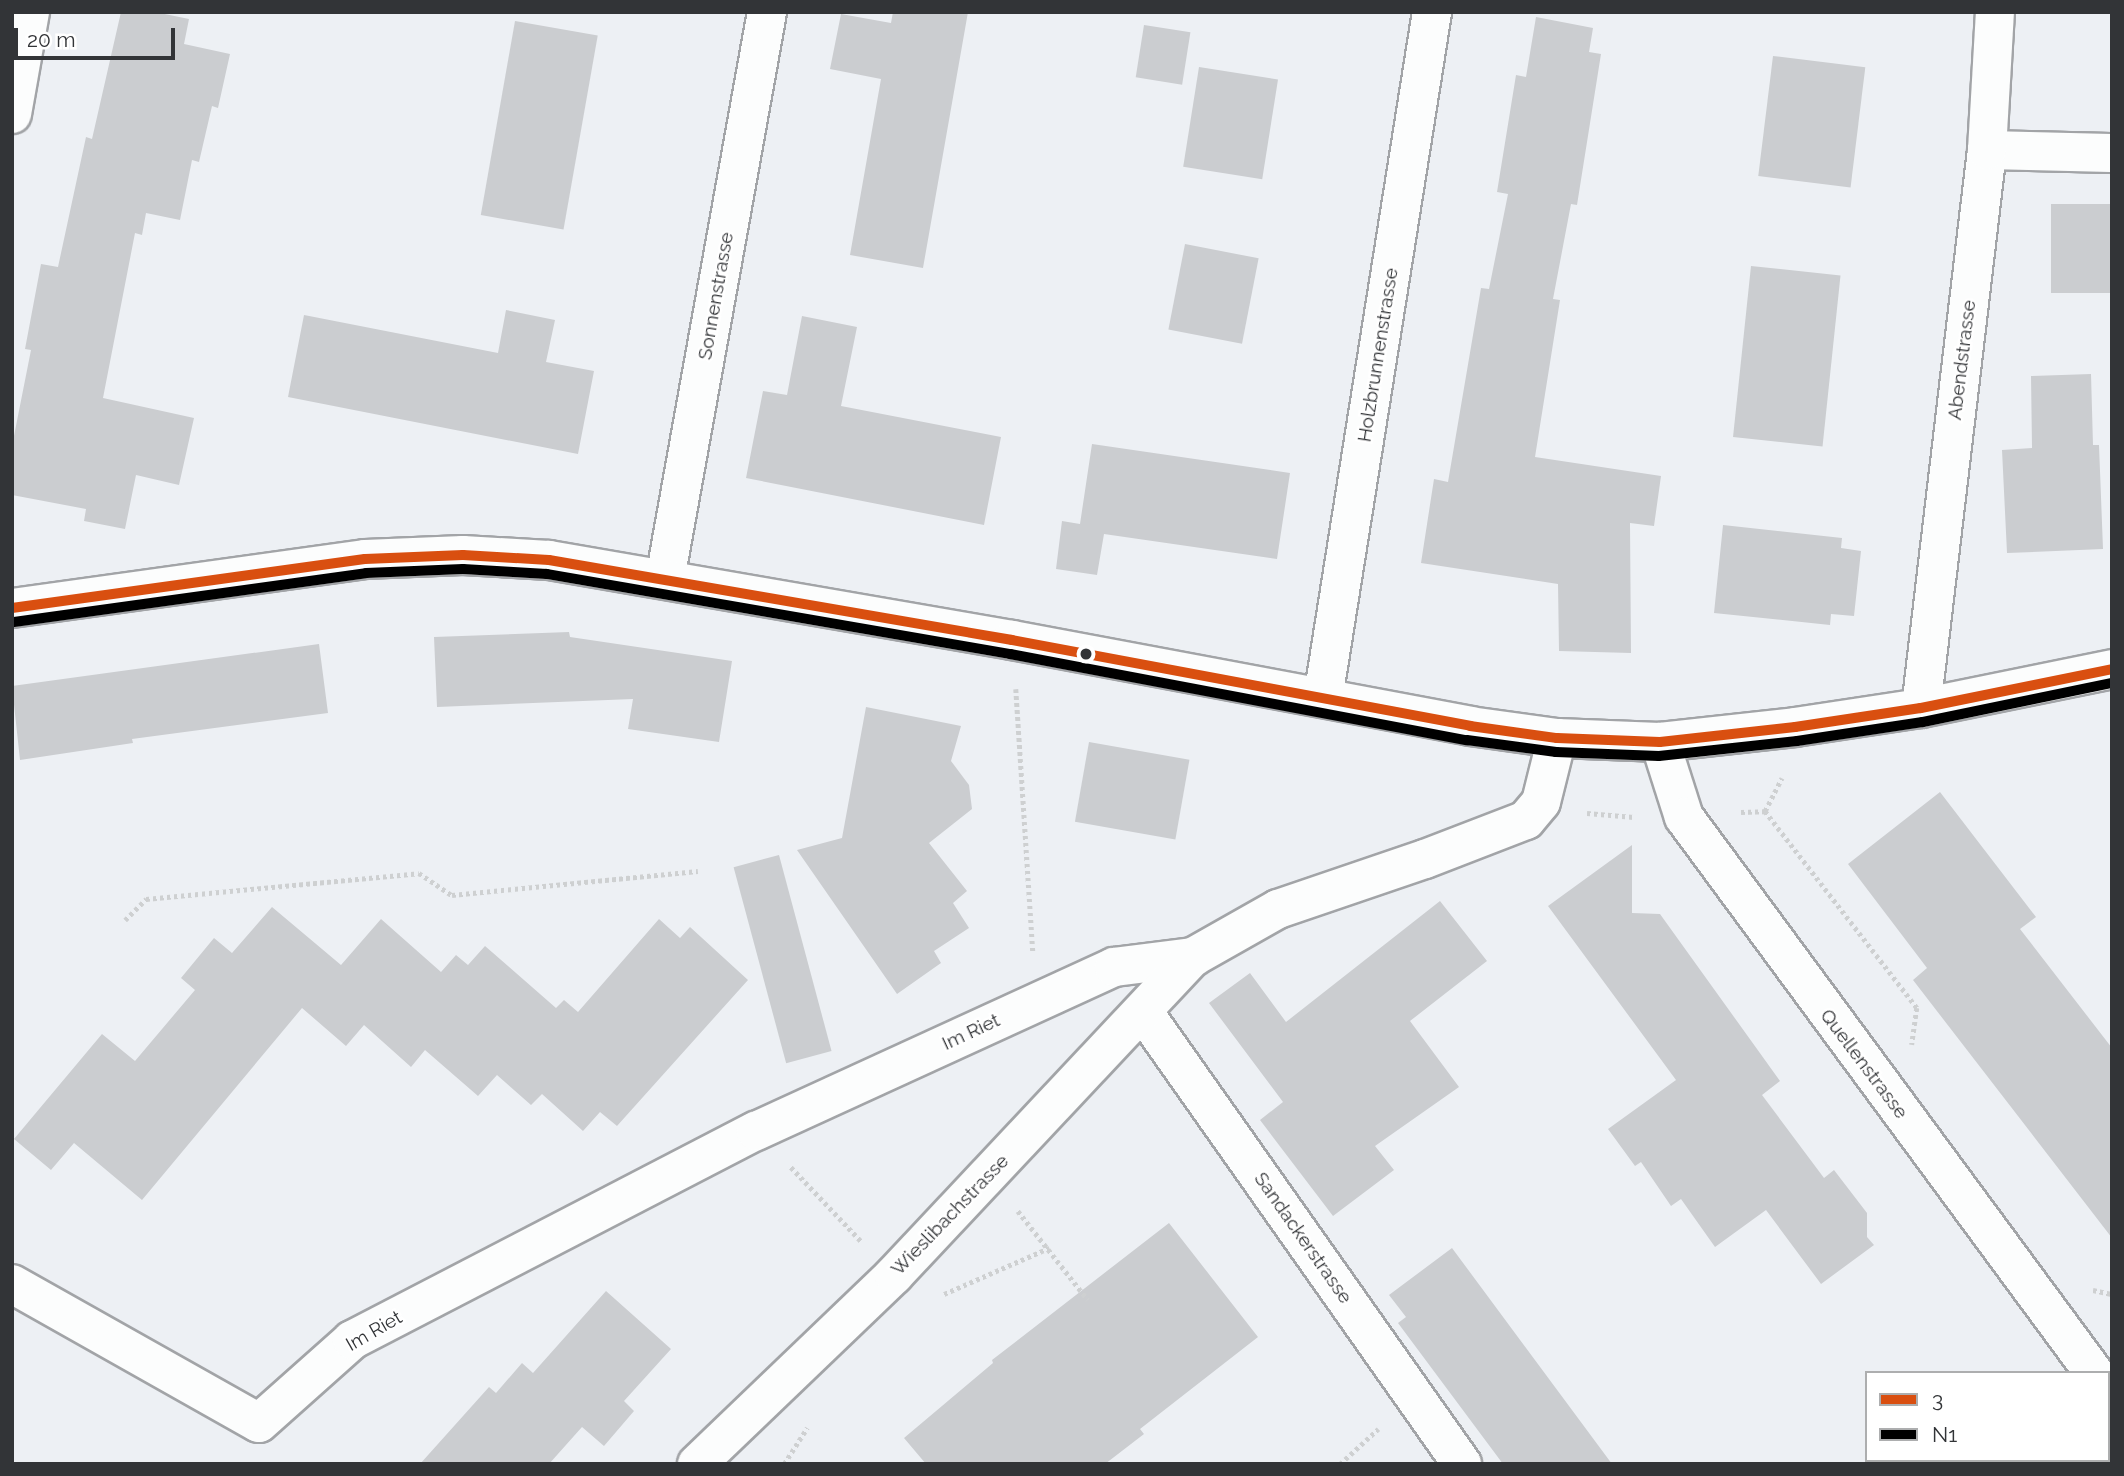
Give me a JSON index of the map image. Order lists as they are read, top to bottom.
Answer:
{
  "streets": {
    "street": [
      "Sonnenstrasse",
      "Holzbrunnenstrasse",
      "Abendstrasse",
      "Im Riet",
      "Quellenstrasse",
      "Wieslibachstrasse",
      "Sandackerstrasse"
    ]
  },
  "crossings": [
    ["Im Riet", "Wieslibachstrasse"],
    ["Wieslibachstrasse", "Sandackerstrasse"]
  ],
  "lines": ["transit line 3", "transit line N1"],
  "legend": ["3", "N1"],
  "scale_bar": "20 m"
}
